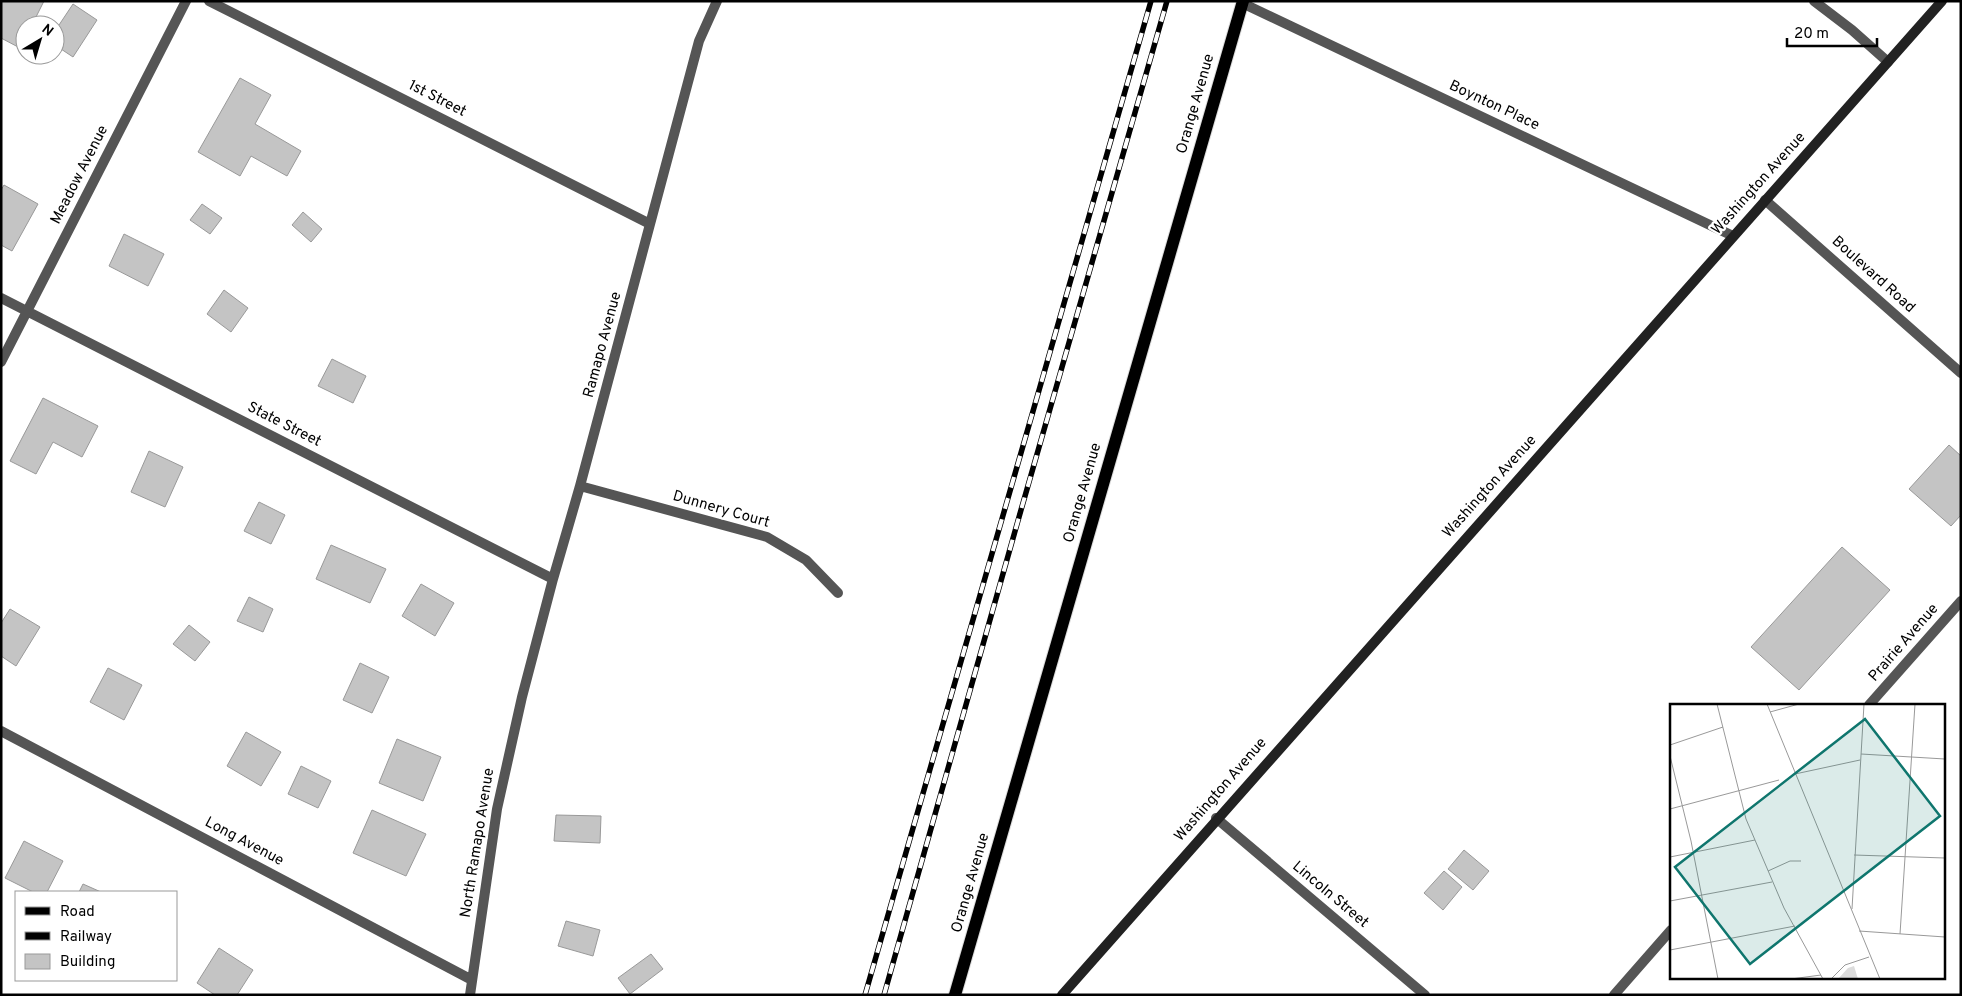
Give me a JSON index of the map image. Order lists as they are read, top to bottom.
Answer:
{
  "streets": {
    "main road": ["Orange Avenue"],
    "street": [
      "1st Street",
      "Boynton Place",
      "Meadow Avenue",
      "Washington Avenue",
      "Boulevard Road",
      "Ramapo Avenue",
      "State Street",
      "Dunnery Court",
      "Prairie Avenue",
      "Long Avenue",
      "North Ramapo Avenue",
      "Lincoln Street"
    ]
  },
  "crossings": [
    ["1st Street", "Ramapo Avenue"],
    ["Orange Avenue", "Boynton Place"],
    ["Boynton Place", "Washington Avenue"],
    ["Meadow Avenue", "State Street"],
    ["Washington Avenue", "Boulevard Road"],
    ["Washington Avenue", "Lincoln Street"],
    ["Ramapo Avenue", "State Street"],
    ["Ramapo Avenue", "Dunnery Court"],
    ["Ramapo Avenue", "North Ramapo Avenue"],
    ["Long Avenue", "North Ramapo Avenue"]
  ],
  "legend": ["Road", "Railway", "Building"],
  "scale_bar": "20 m",
  "north": "top right"
}
